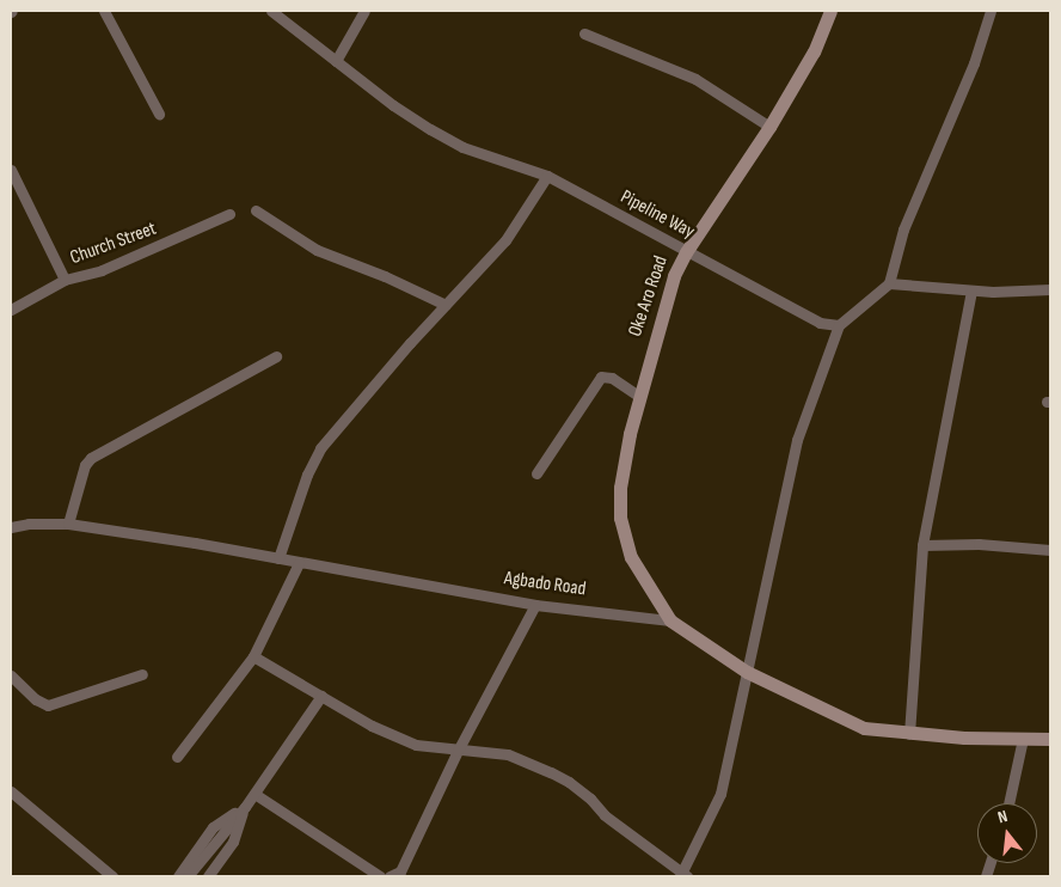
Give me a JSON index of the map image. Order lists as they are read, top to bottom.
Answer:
{
  "streets": {
    "main road": ["Oke Aro Road", "Agbado Road"],
    "street": ["Pipeline Way", "Church Street"]
  },
  "crossings": [
    ["Pipeline Way", "Oke Aro Road"],
    ["Oke Aro Road", "Agbado Road"]
  ],
  "north": "top"
}
